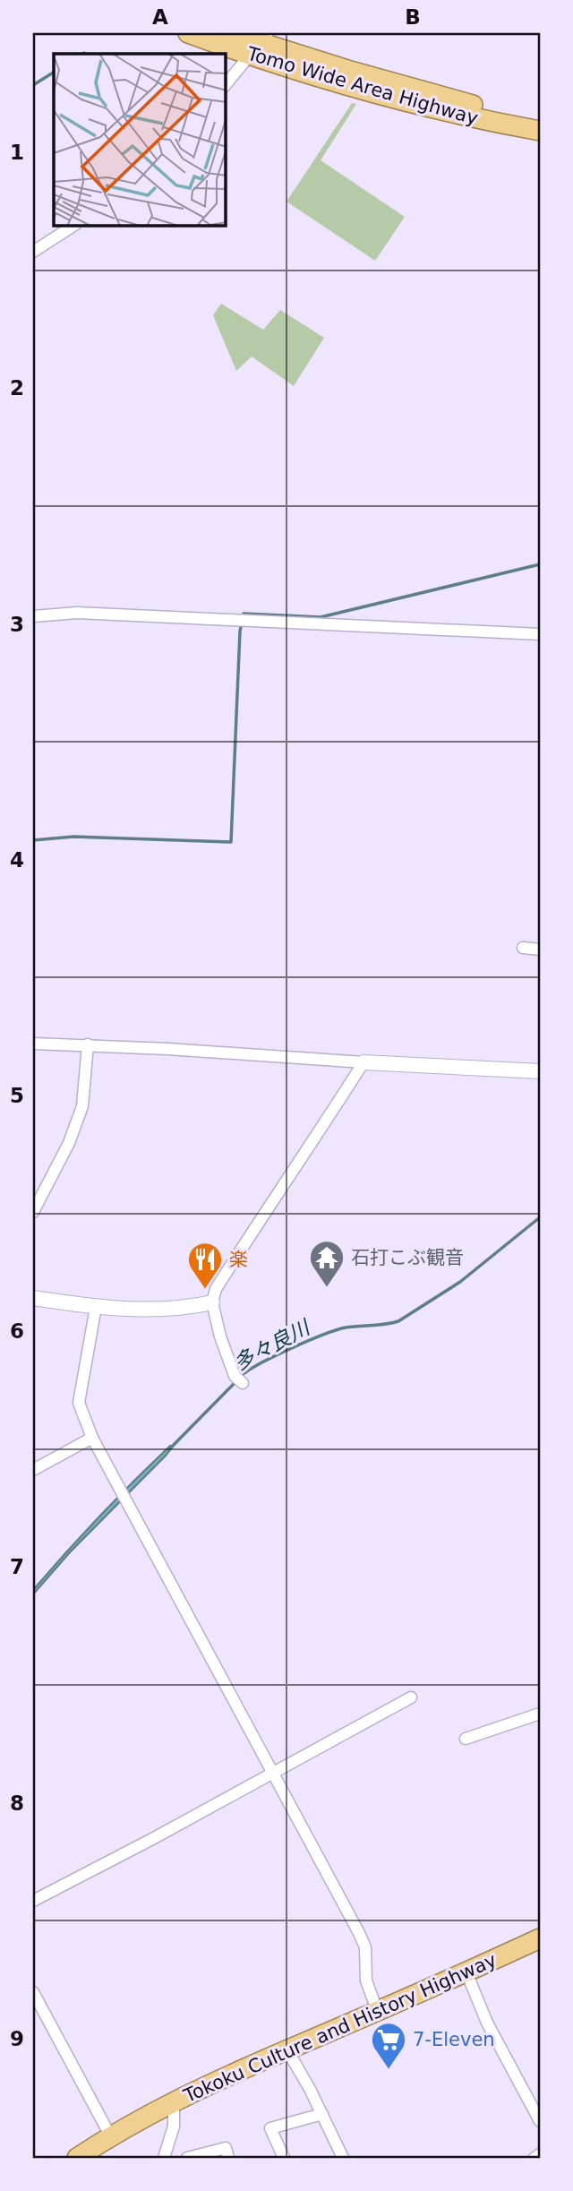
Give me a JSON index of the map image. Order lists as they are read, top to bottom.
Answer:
{
  "streets": {
    "highway": ["Tomo Wide Area Highway", "Tokoku Culture and History Highway"]
  },
  "water": ["多々良川"],
  "places": {
    "temple": ["石打こぶ観音"],
    "restaurant": ["楽"],
    "supermarket": ["7-Eleven"]
  },
  "grid": {
    "columns": ["A", "B"],
    "rows": [
      "1",
      "2",
      "3",
      "4",
      "5",
      "6",
      "7",
      "8",
      "9"
    ]
  }
}
